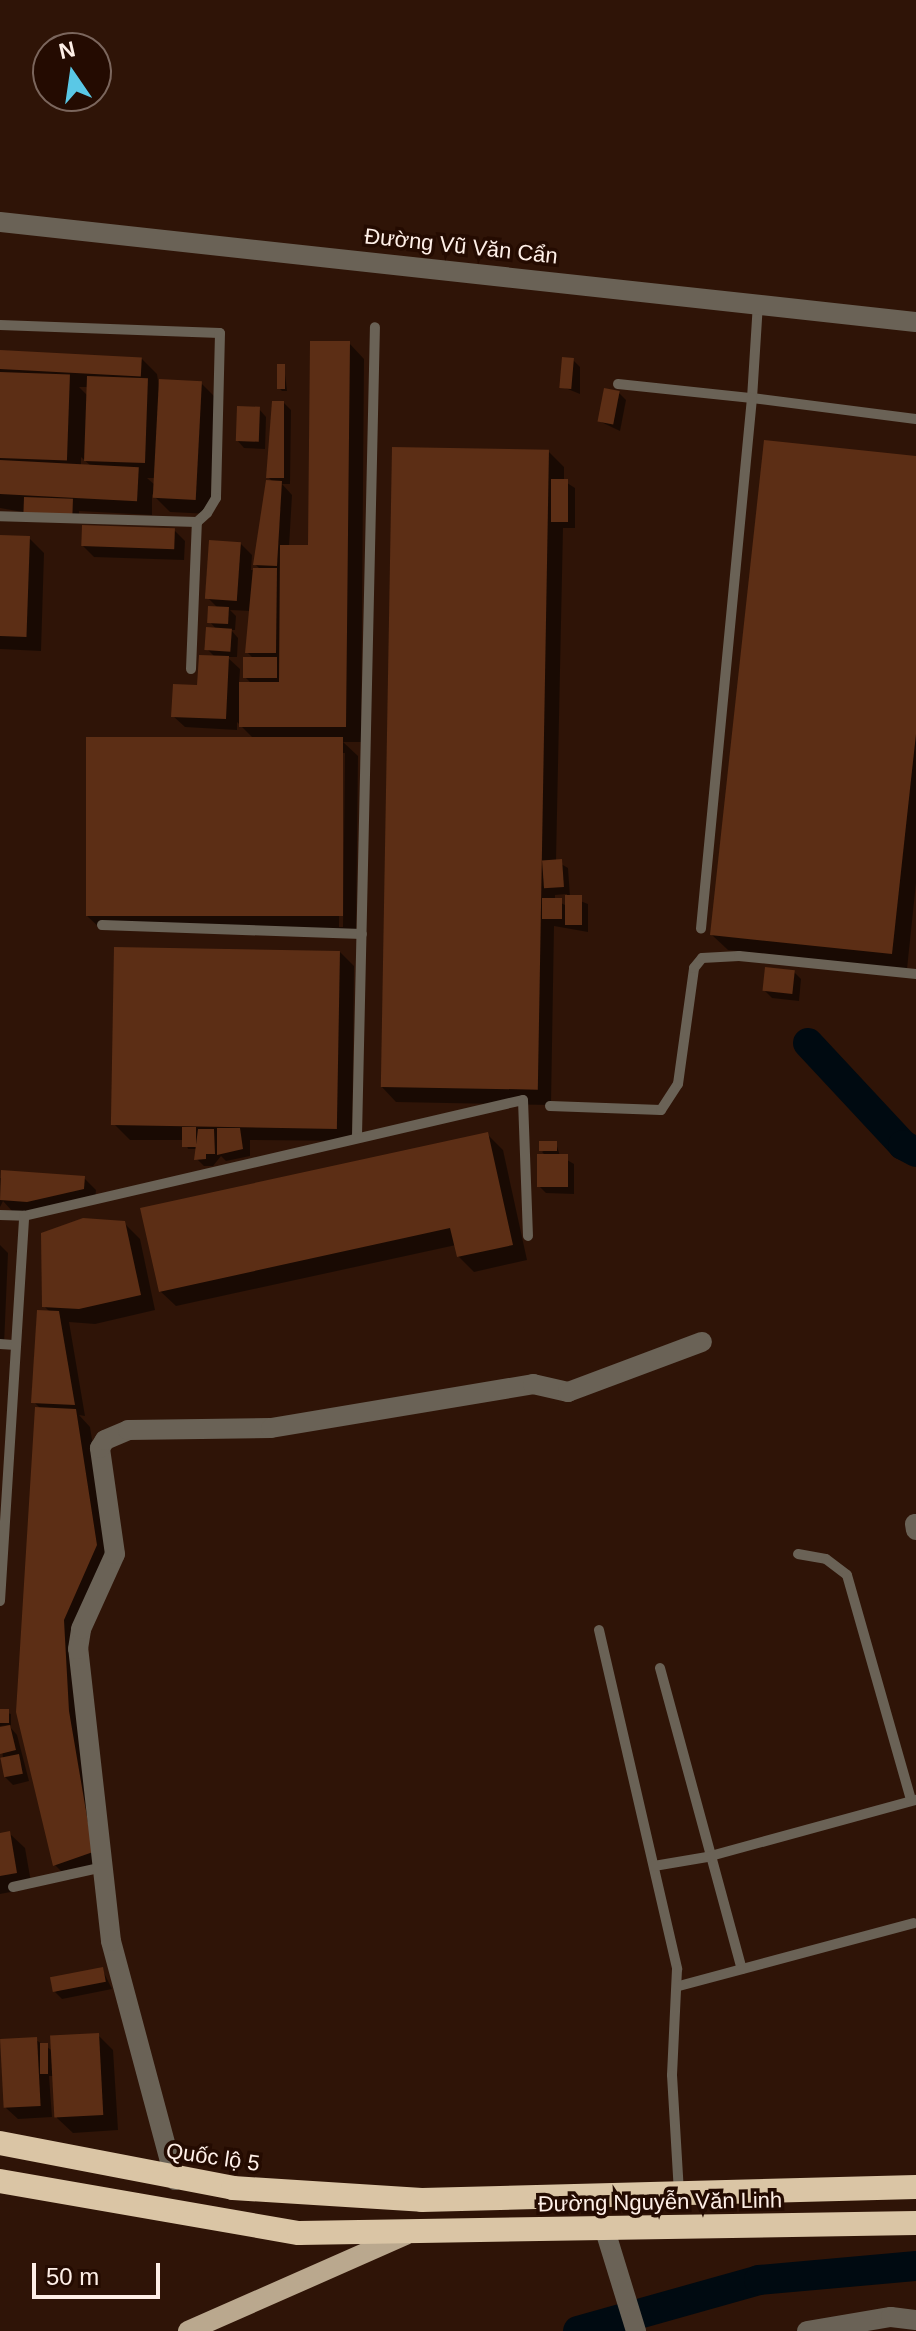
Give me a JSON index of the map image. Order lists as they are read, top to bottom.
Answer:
{
  "streets": {
    "highway": ["Quốc lộ 5", "Đường Nguyễn Văn Linh"],
    "street": ["Đường Vũ Văn Cẩn"]
  },
  "crossings": [
    ["Quốc lộ 5", "Đường Nguyễn Văn Linh"]
  ],
  "scale_bar": "50 m",
  "north": "top"
}
